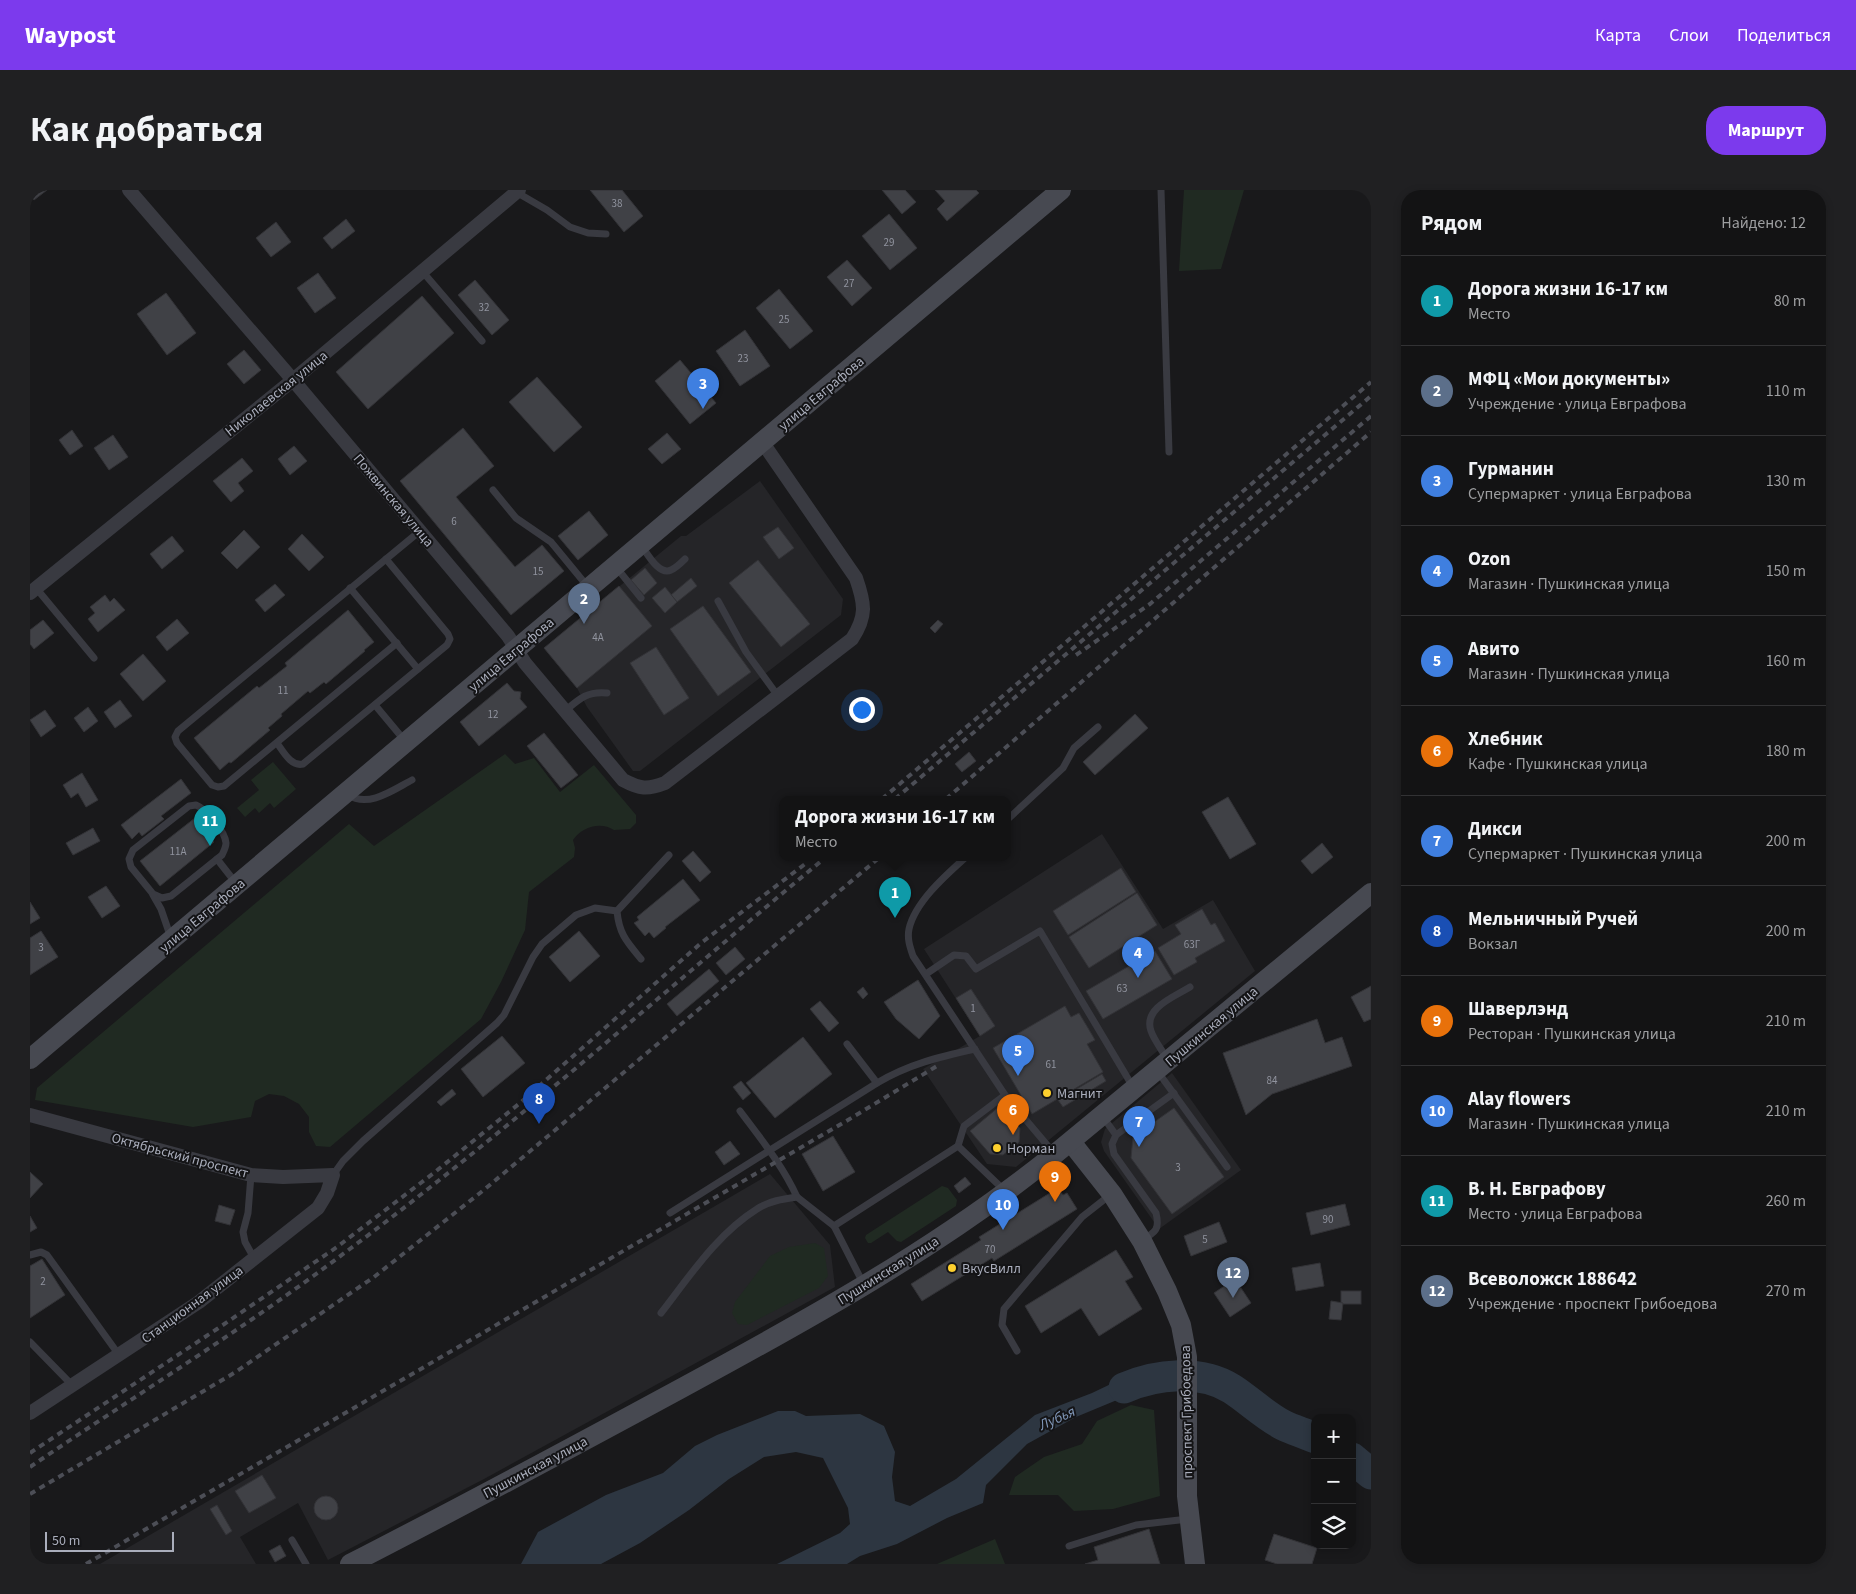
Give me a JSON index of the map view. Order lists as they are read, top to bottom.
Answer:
{
  "streets": {
    "street": [
      "Николаевская улица",
      "улица Евграфова",
      "Пожвинская улица",
      "Пушкинская улица",
      "Октябрьский проспект",
      "Станционная улица",
      "проспект Грибоедова"
    ]
  },
  "crossings": [
    ["Николаевская улица", "Пожвинская улица"],
    ["улица Евграфова", "Пожвинская улица"],
    ["Пушкинская улица", "проспект Грибоедова"],
    ["Октябрьский проспект", "Станционная улица"]
  ],
  "water": ["Лубья"],
  "places": ["Магнит", "Норман", "ВкусВилл"],
  "house_numbers": [
    "38",
    "29",
    "27",
    "32",
    "25",
    "23",
    "6",
    "15",
    "4А",
    "11",
    "12",
    "11А",
    "63Г",
    "3",
    "63",
    "1",
    "61",
    "84",
    "3",
    "90",
    "5",
    "70",
    "2"
  ],
  "scale_bar": "50 m",
  "page": {
    "header": "Waypost",
    "nav": ["Карта", "Слои", "Поделиться"],
    "title": "Как добраться",
    "buttons": "Маршрут",
    "heading": ["Рядом", "Найдено: 12"],
    "list": [
      {
        "mark": "1",
        "name": "Дорога жизни 16-17 км",
        "note": "Место",
        "value": "80 m"
      },
      {
        "mark": "2",
        "name": "МФЦ «Мои документы»",
        "note": "Учреждение · улица Евграфова",
        "value": "110 m"
      },
      {
        "mark": "3",
        "name": "Гурманин",
        "note": "Супермаркет · улица Евграфова",
        "value": "130 m"
      },
      {
        "mark": "4",
        "name": "Ozon",
        "note": "Магазин · Пушкинская улица",
        "value": "150 m"
      },
      {
        "mark": "5",
        "name": "Авито",
        "note": "Магазин · Пушкинская улица",
        "value": "160 m"
      },
      {
        "mark": "6",
        "name": "Хлебник",
        "note": "Кафе · Пушкинская улица",
        "value": "180 m"
      },
      {
        "mark": "7",
        "name": "Дикси",
        "note": "Супермаркет · Пушкинская улица",
        "value": "200 m"
      },
      {
        "mark": "8",
        "name": "Мельничный Ручей",
        "note": "Вокзал",
        "value": "200 m"
      },
      {
        "mark": "9",
        "name": "Шаверлэнд",
        "note": "Ресторан · Пушкинская улица",
        "value": "210 m"
      },
      {
        "mark": "10",
        "name": "Alay flowers",
        "note": "Магазин · Пушкинская улица",
        "value": "210 m"
      },
      {
        "mark": "11",
        "name": "В. Н. Евграфову",
        "note": "Место · улица Евграфова",
        "value": "260 m"
      },
      {
        "mark": "12",
        "name": "Всеволожск 188642",
        "note": "Учреждение · проспект Грибоедова",
        "value": "270 m"
      }
    ],
    "pins": [
      "3",
      "2",
      "11",
      "1",
      "4",
      "5",
      "8",
      "6",
      "7",
      "9",
      "10",
      "12"
    ],
    "popup": ["Дорога жизни 16-17 км", "Место"],
    "map_buttons": ["+", "−"],
    "scale": "50 m"
  }
}
